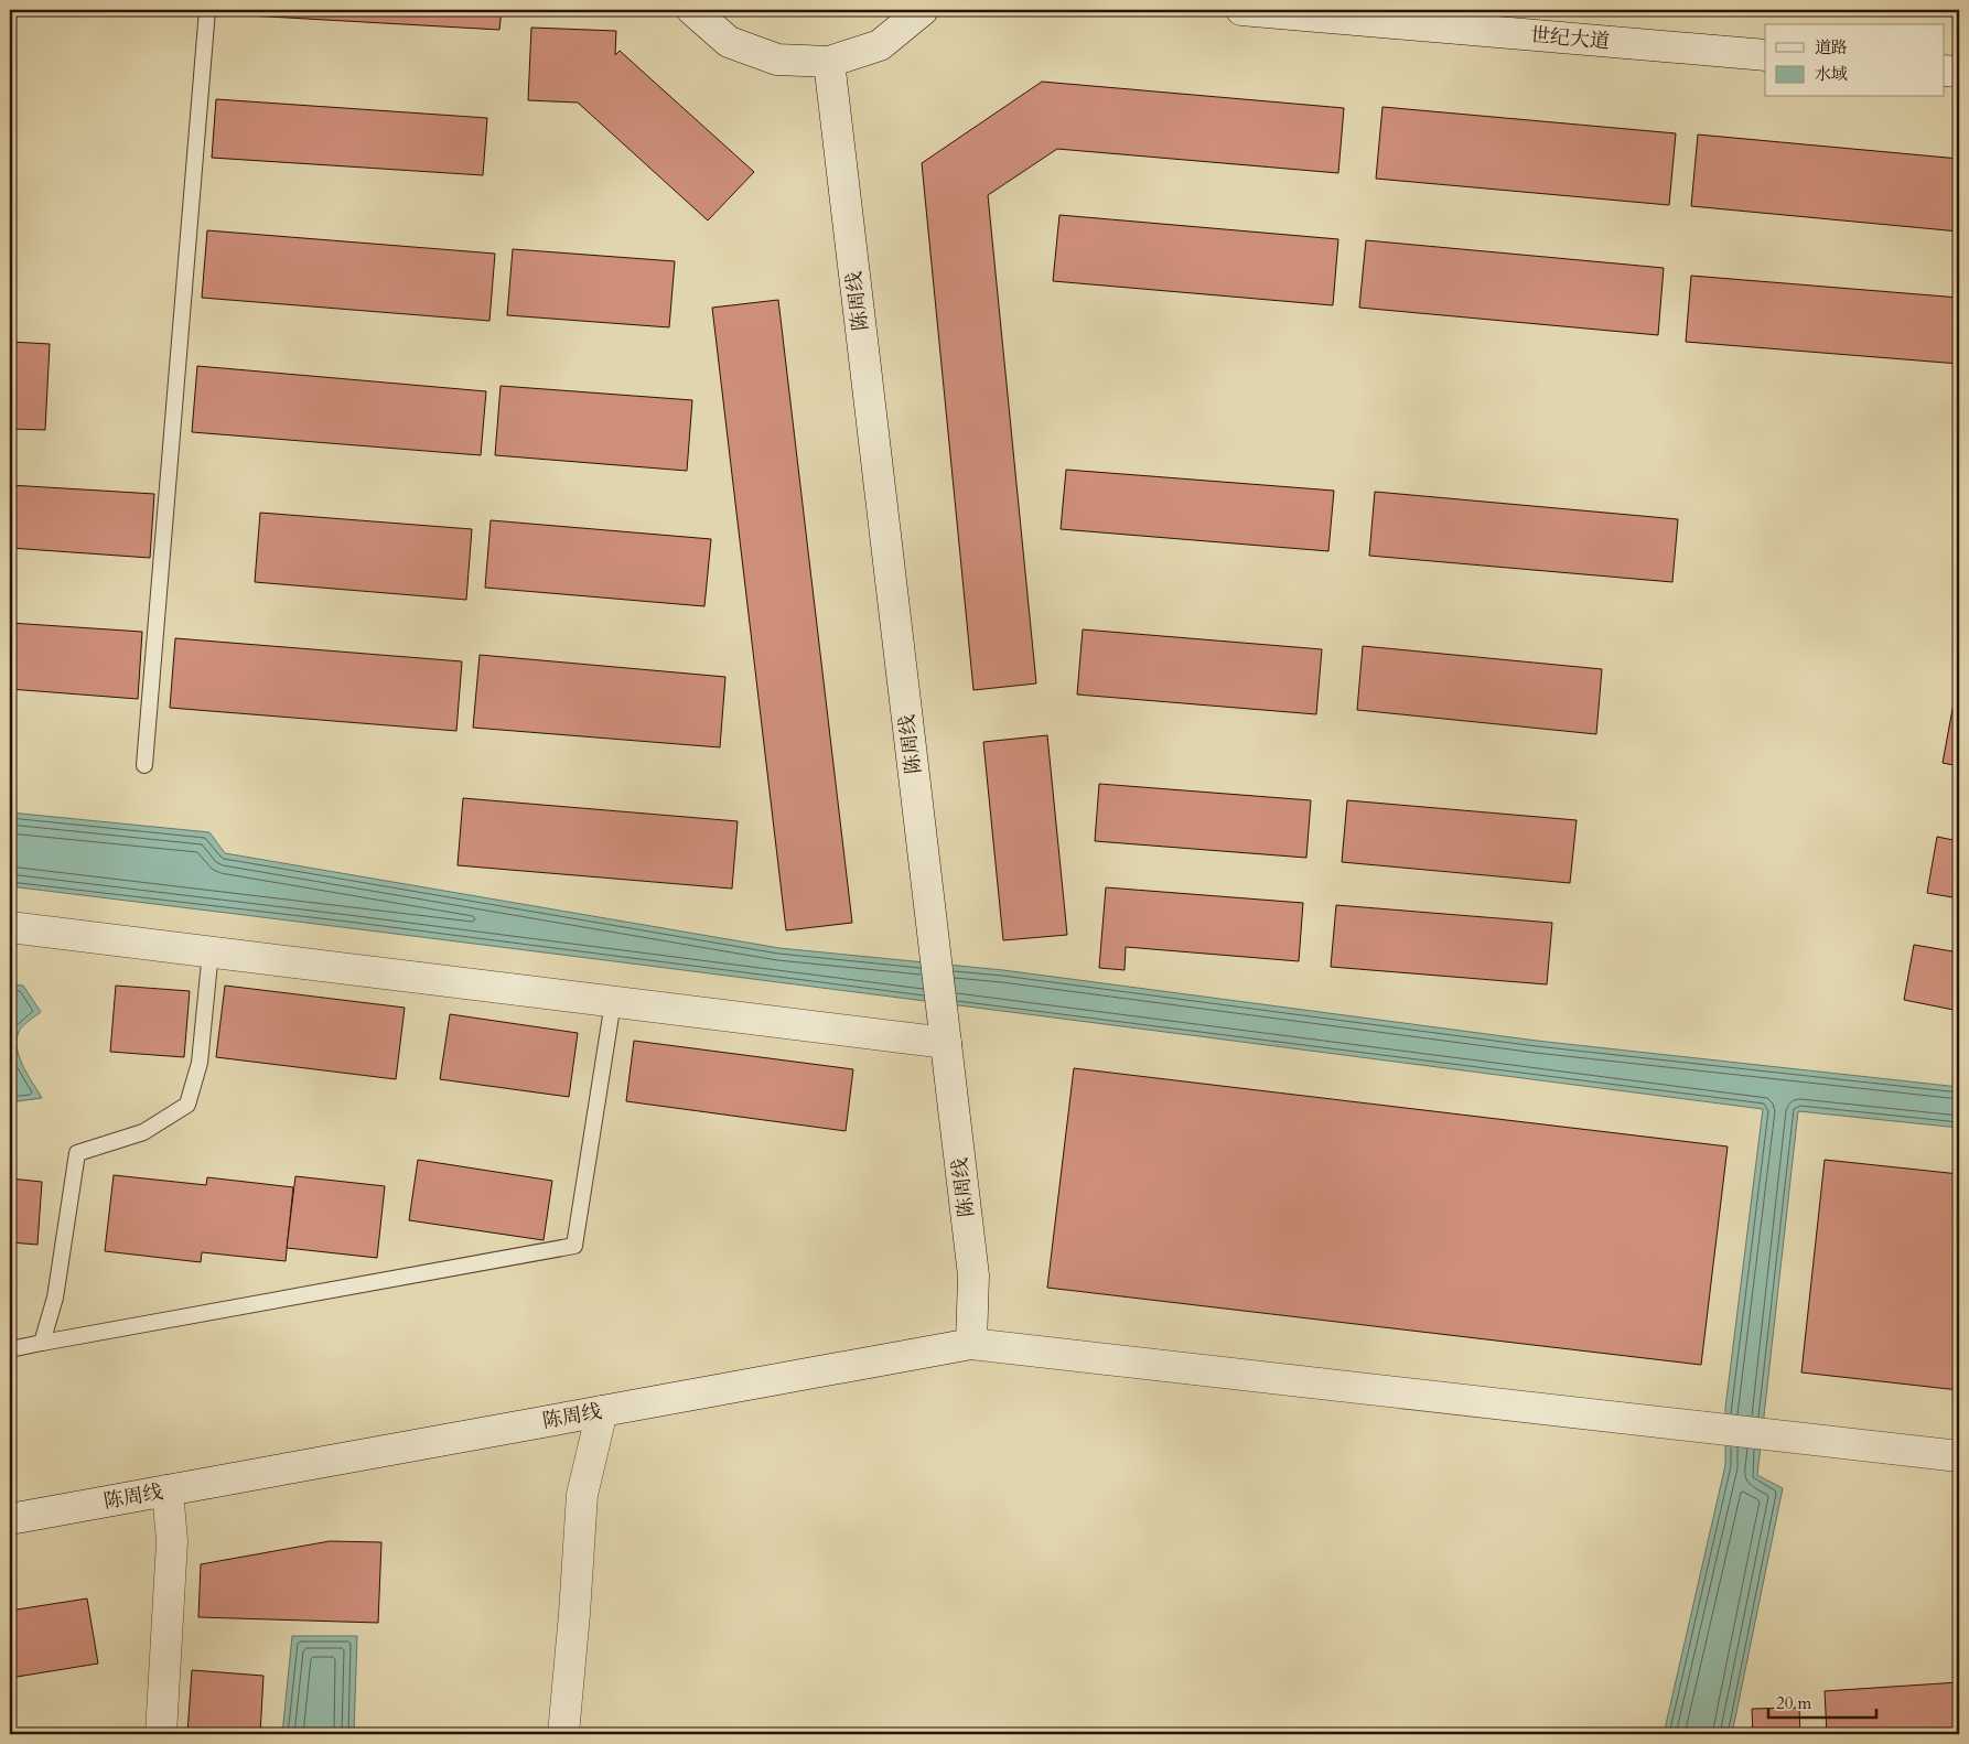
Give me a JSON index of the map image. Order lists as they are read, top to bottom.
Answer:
{
  "streets": {
    "main road": ["世纪大道", "陈周线"]
  },
  "legend": ["道路", "水域"],
  "scale_bar": "20 m"
}
